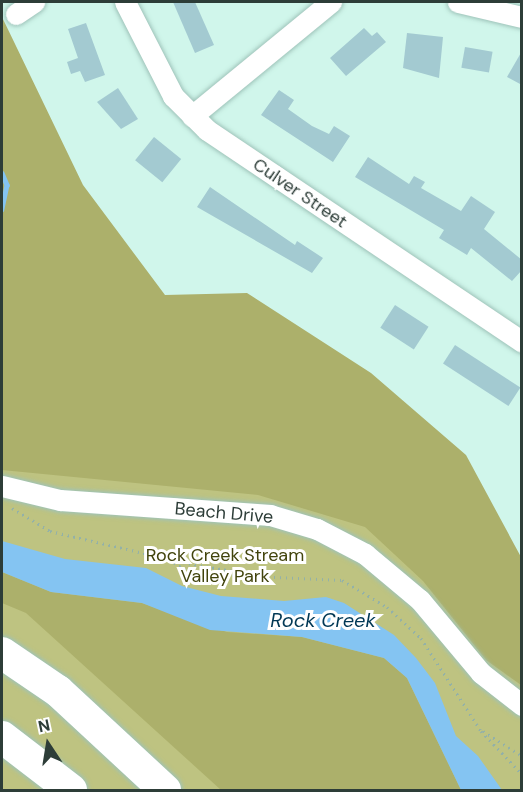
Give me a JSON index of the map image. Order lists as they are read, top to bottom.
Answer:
{
  "streets": {
    "street": ["Culver Street", "Beach Drive"]
  },
  "water": ["Rock Creek"],
  "parks": ["Rock Creek Stream Valley Park"],
  "north": "top"
}
